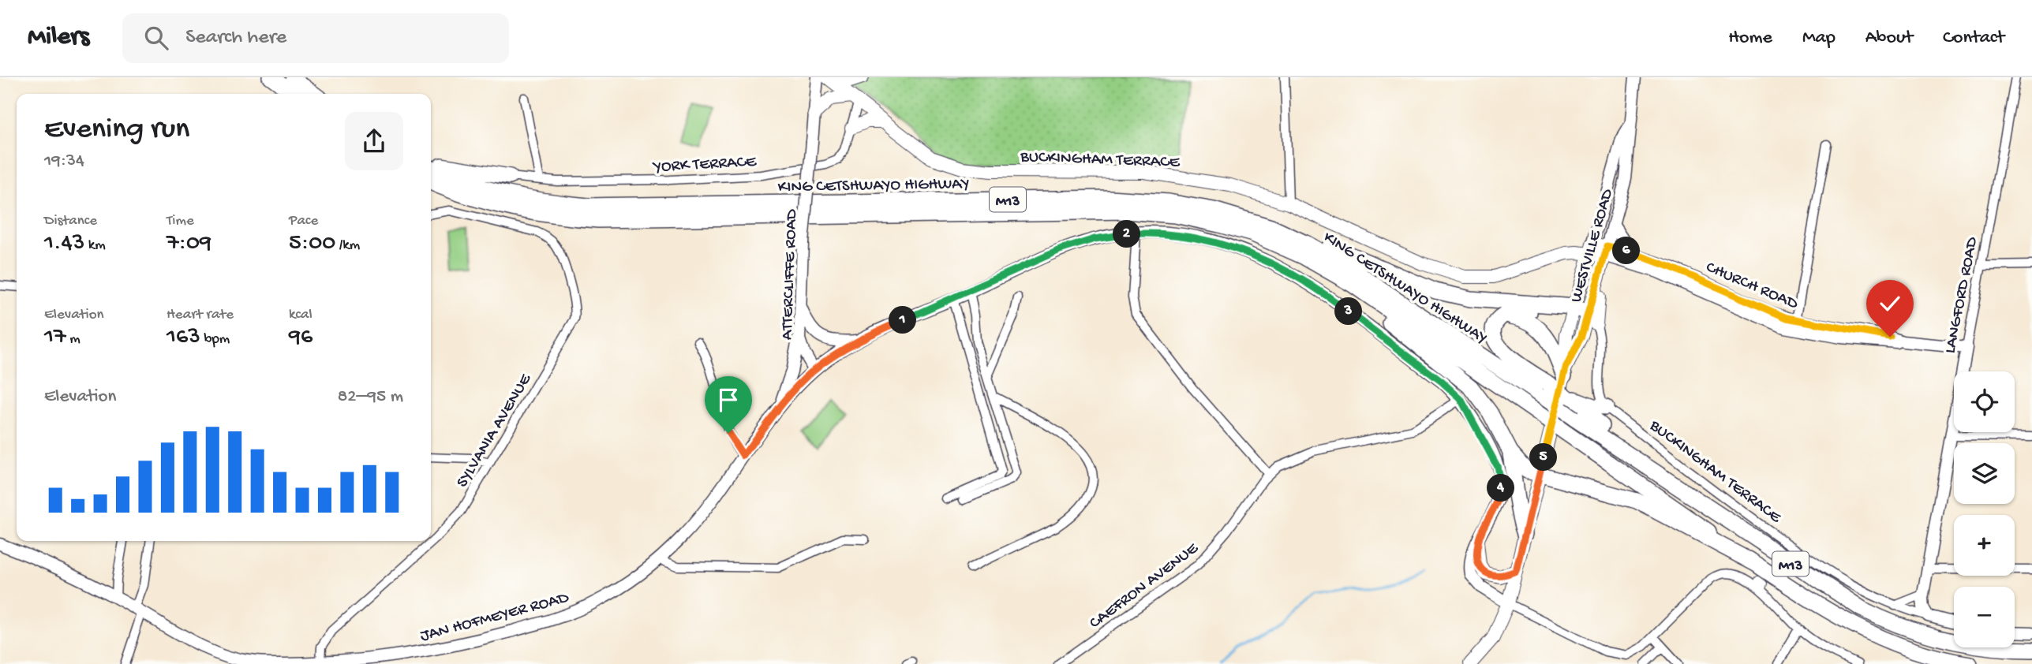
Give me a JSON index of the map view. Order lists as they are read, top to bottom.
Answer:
{
  "streets": {
    "highway": ["KING CETSHWAYO HIGHWAY", "M13"],
    "main road": ["BUCKINGHAM TERRACE", "WESTVILLE ROAD", "CHURCH ROAD"],
    "street": [
      "YORK TERRACE",
      "ATTERCLIFFE ROAD",
      "LANGFORD ROAD",
      "SYLVANIA AVENUE",
      "CAEFRON AVENUE",
      "JAN HOFMEYER ROAD"
    ]
  },
  "crossings": [
    ["BUCKINGHAM TERRACE", "YORK TERRACE"],
    ["BUCKINGHAM TERRACE", "KING CETSHWAYO HIGHWAY"],
    ["BUCKINGHAM TERRACE", "WESTVILLE ROAD"],
    ["BUCKINGHAM TERRACE", "ATTERCLIFFE ROAD"],
    ["BUCKINGHAM TERRACE", "CHURCH ROAD"],
    ["BUCKINGHAM TERRACE", "LANGFORD ROAD"],
    ["WESTVILLE ROAD", "CHURCH ROAD"],
    ["WESTVILLE ROAD", "JAN HOFMEYER ROAD"],
    ["ATTERCLIFFE ROAD", "JAN HOFMEYER ROAD"],
    ["CHURCH ROAD", "LANGFORD ROAD"],
    ["SYLVANIA AVENUE", "JAN HOFMEYER ROAD"],
    ["CAEFRON AVENUE", "JAN HOFMEYER ROAD"]
  ],
  "page": {
    "header": "Milers",
    "search": "Search here",
    "nav": [
      "Home",
      "Map",
      "About",
      "Contact"
    ],
    "heading": ["Evening run", "19:34"],
    "stats": [
      ["Distance", "1.43 km"],
      ["Time", "7:09"],
      ["Pace", "5:00 /km"],
      ["Elevation", "17 m"],
      ["Heart rate", "163 bpm"],
      ["kcal", "96"]
    ],
    "pins": [
      "2",
      "6",
      "3",
      "1",
      "5",
      "4"
    ],
    "map_buttons": ["+", "−"],
    "chart": ["Elevation", "82–95 m"]
  }
}
